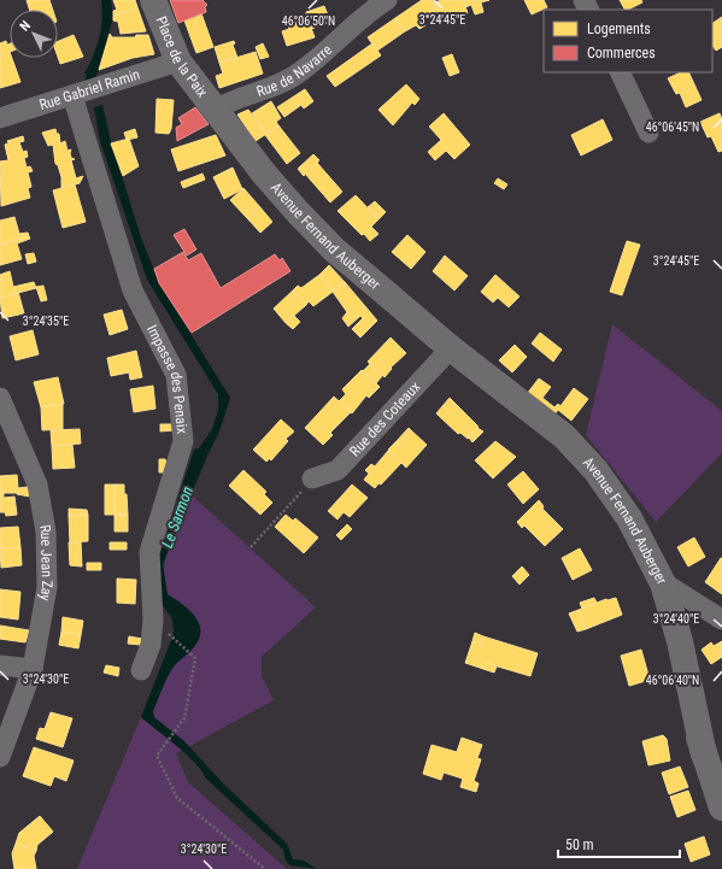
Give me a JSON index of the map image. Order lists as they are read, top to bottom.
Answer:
{
  "streets": {
    "main road": ["Place de la Paix", "Avenue Fernand Auberger"],
    "street": [
      "Rue de Navarre",
      "Rue Gabriel Ramin",
      "Impasse des Penaix",
      "Rue des Coteaux",
      "Rue Jean Zay"
    ]
  },
  "crossings": [
    ["Place de la Paix", "Rue de Navarre"],
    ["Place de la Paix", "Rue Gabriel Ramin"],
    ["Place de la Paix", "Avenue Fernand Auberger"],
    ["Rue de Navarre", "Avenue Fernand Auberger"],
    ["Rue Gabriel Ramin", "Impasse des Penaix"],
    ["Avenue Fernand Auberger", "Rue des Coteaux"]
  ],
  "water": ["Le Sarmon"],
  "legend": ["Logements", "Commerces"],
  "scale_bar": "50 m",
  "north": "top left",
  "coordinates": [
    "3°24'45\"E",
    "46°06'50\"N",
    "46°06'45\"N",
    "3°24'35\"E",
    "3°24'40\"E",
    "3°24'30\"E",
    "46°06'40\"N"
  ]
}
